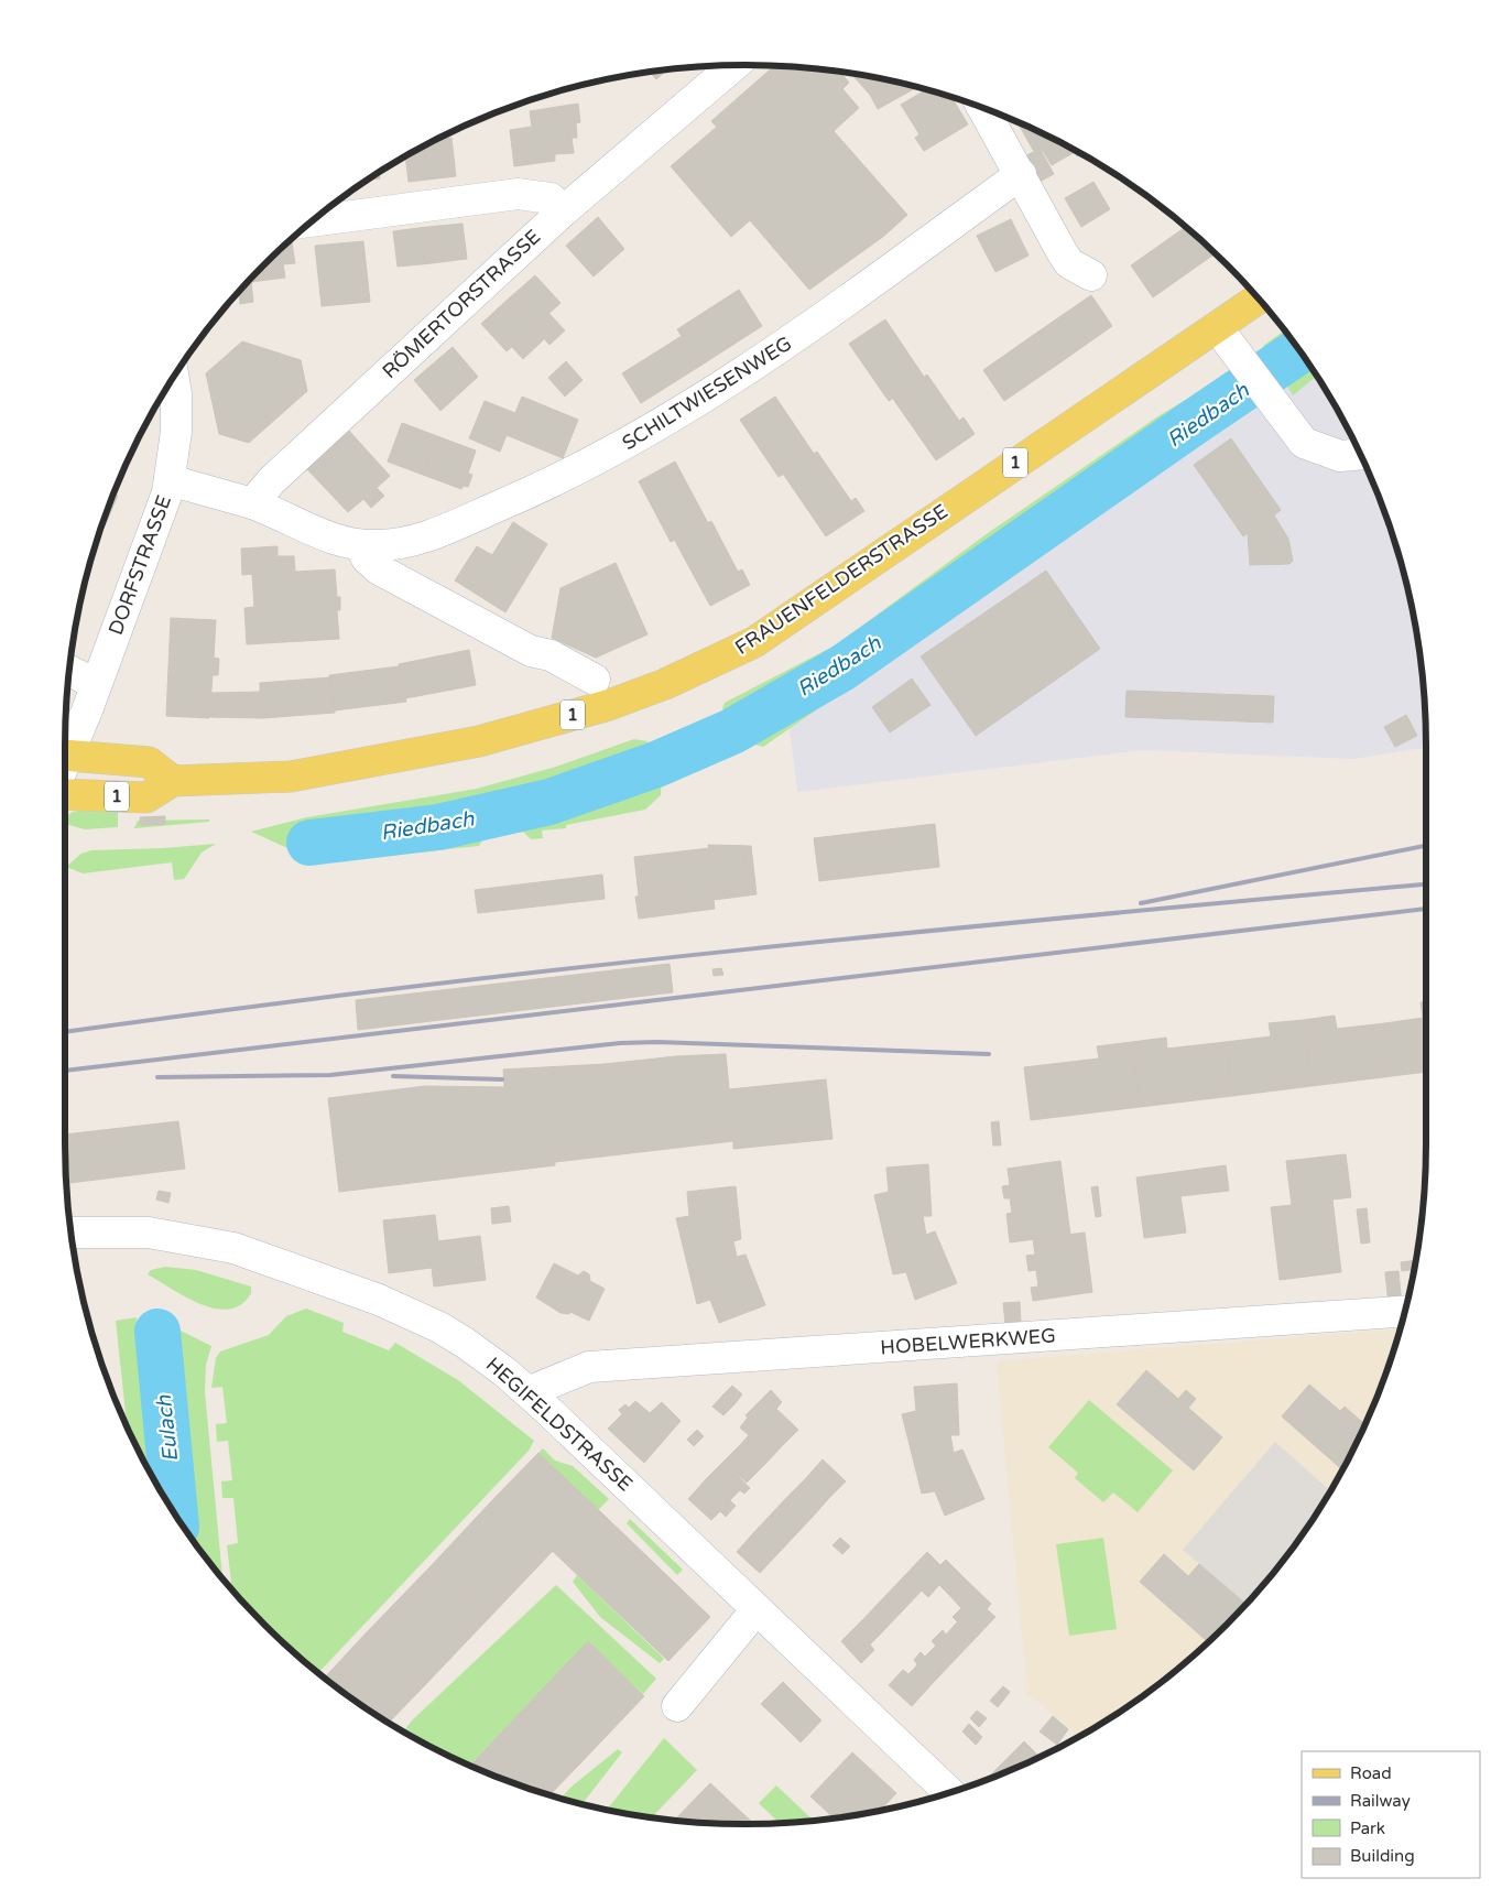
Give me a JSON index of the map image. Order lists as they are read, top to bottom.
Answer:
{
  "streets": {
    "main road": ["1", "FRAUENFELDERSTRASSE"],
    "street": [
      "RÖMERTORSTRASSE",
      "SCHILTWIESENWEG",
      "DORFSTRASSE",
      "HOBELWERKWEG",
      "HEGIFELDSTRASSE"
    ]
  },
  "crossings": [
    ["RÖMERTORSTRASSE", "SCHILTWIESENWEG"],
    ["1", "FRAUENFELDERSTRASSE"],
    ["HOBELWERKWEG", "HEGIFELDSTRASSE"]
  ],
  "water": ["Riedbach", "Eulach"],
  "legend": [
    "Road",
    "Railway",
    "Park",
    "Building"
  ]
}
